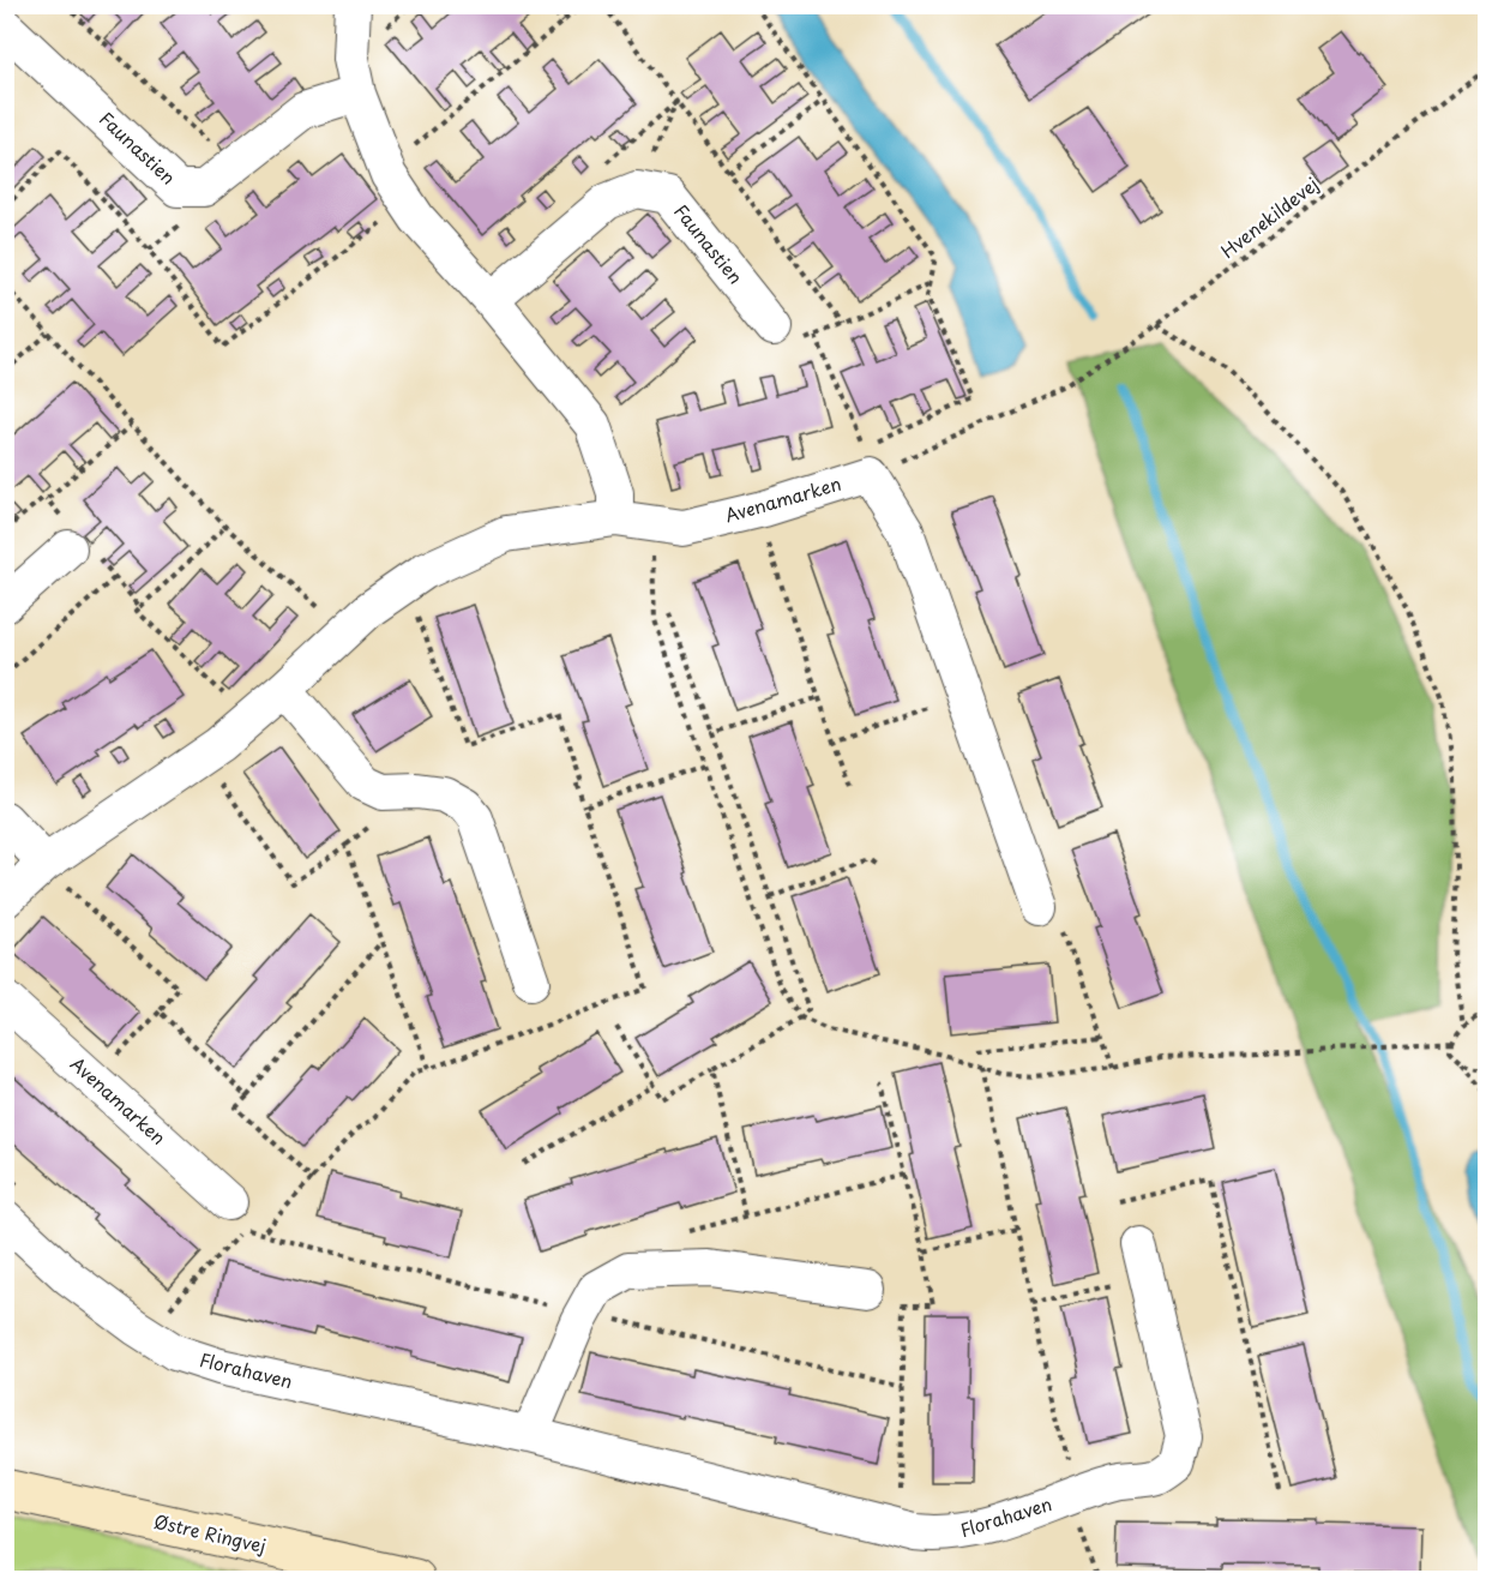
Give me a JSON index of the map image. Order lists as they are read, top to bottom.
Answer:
{
  "streets": {
    "main road": ["Østre Ringvej"],
    "street": ["Faunastien", "Avenamarken", "Florahaven"],
    "path": ["Hvenekildevej"]
  },
  "crossings": [
    ["Hvenekildevej", "Avenamarken"]
  ]
}
